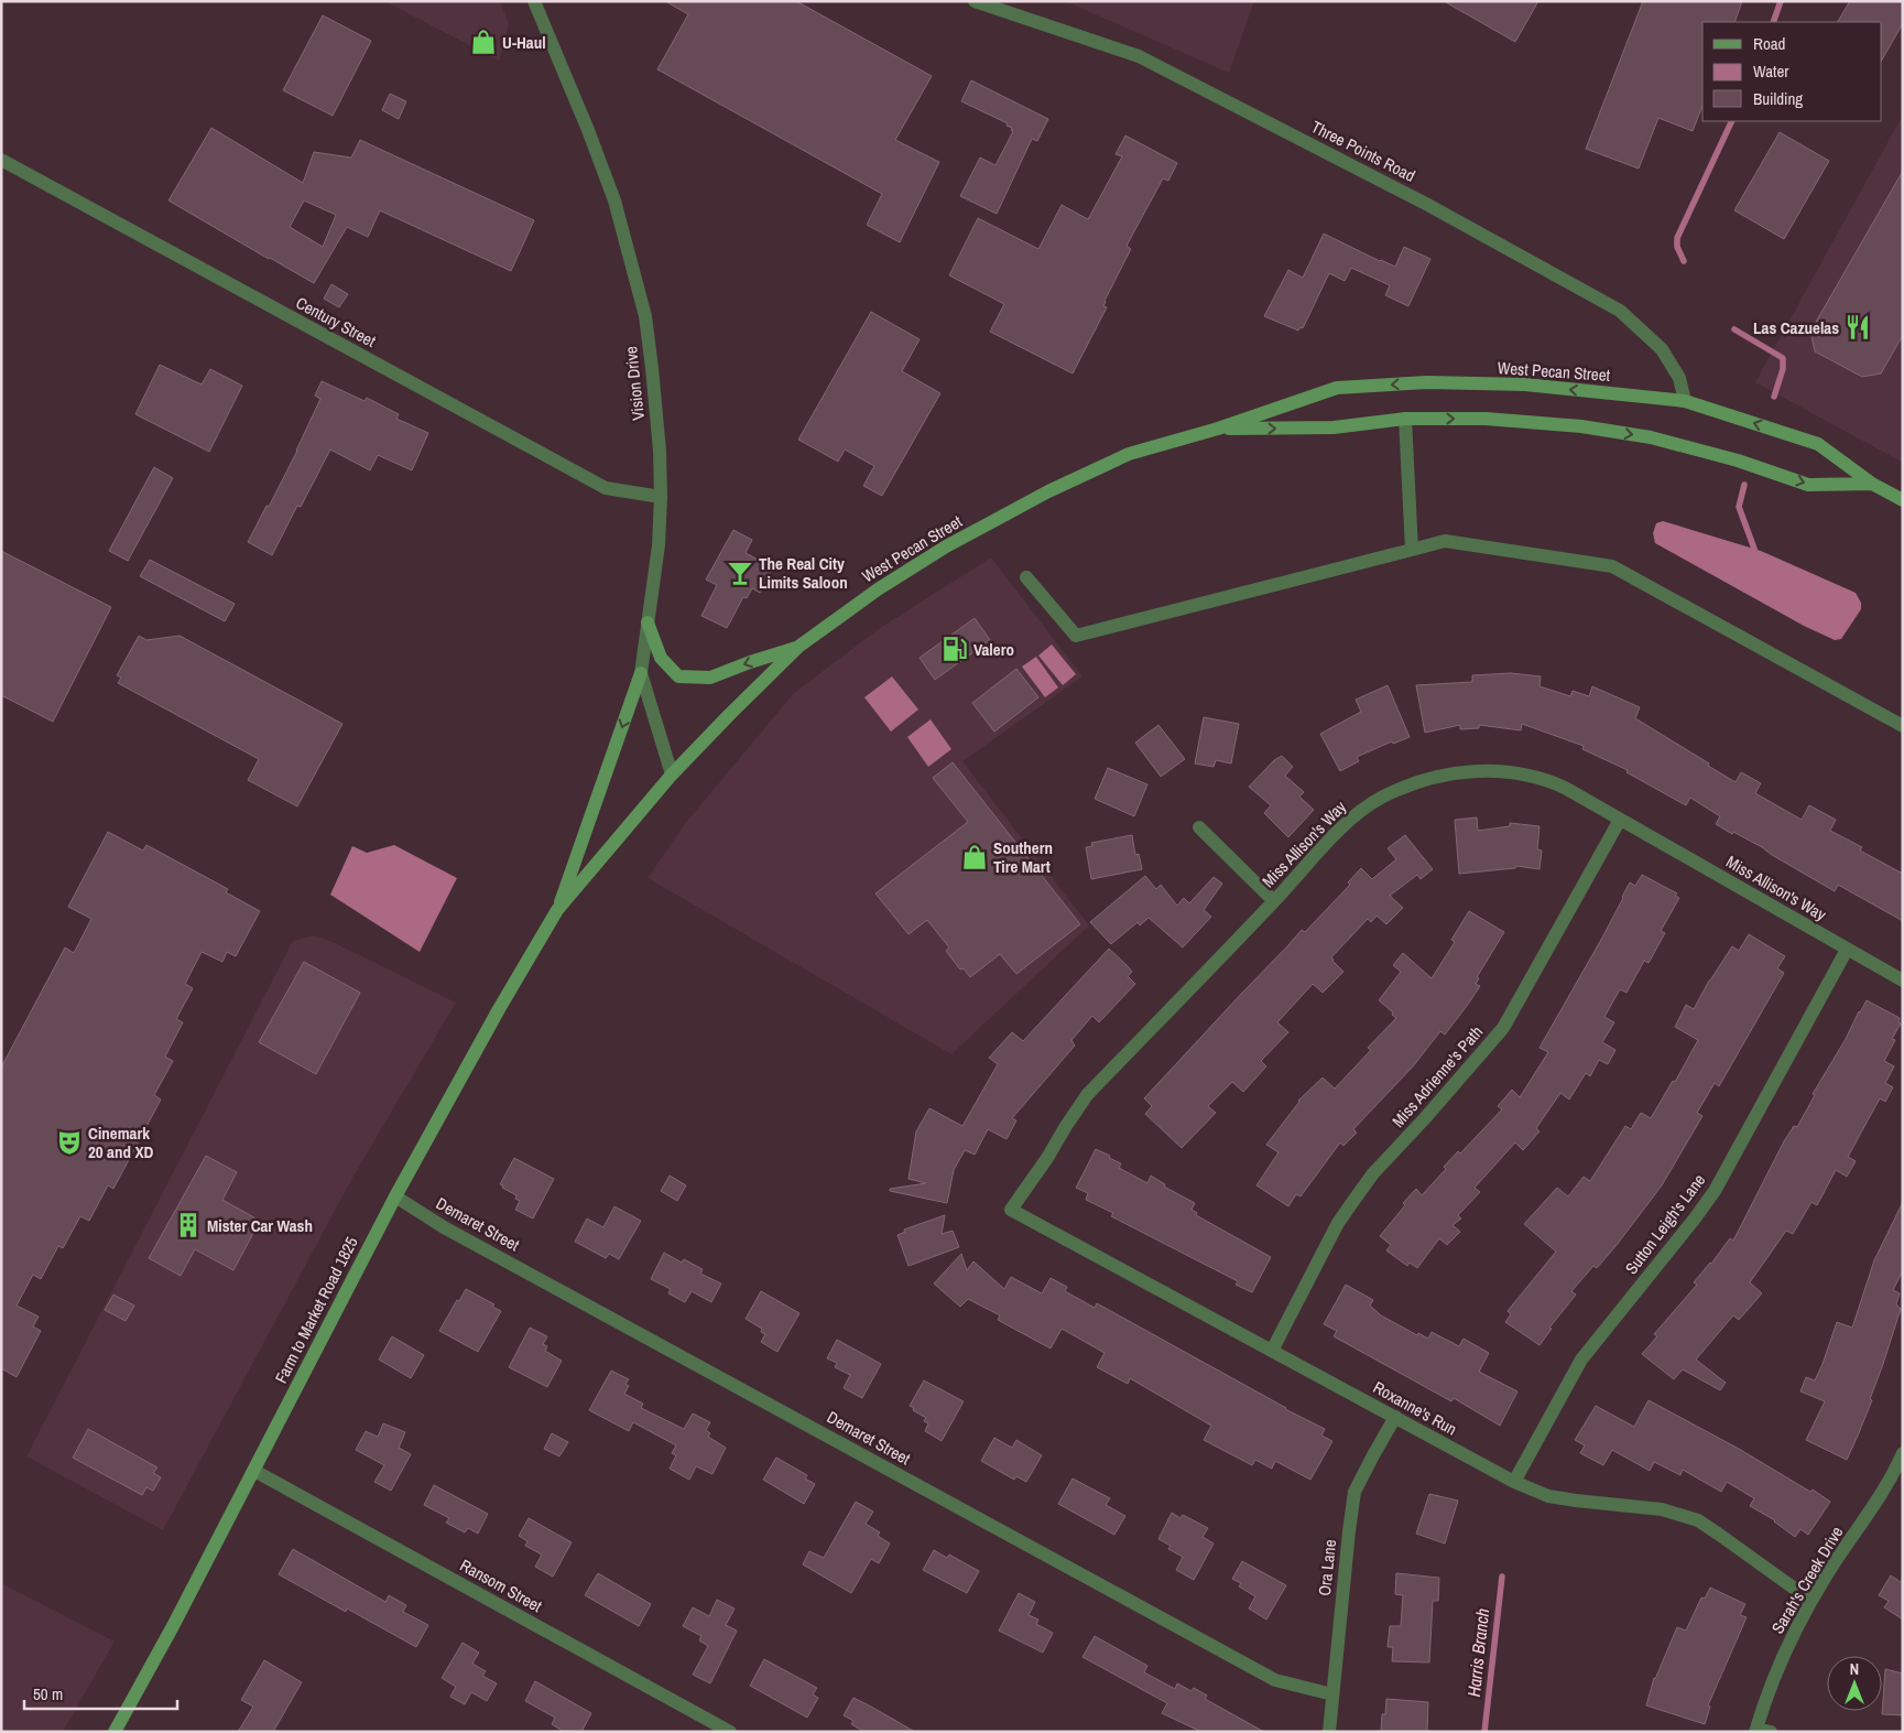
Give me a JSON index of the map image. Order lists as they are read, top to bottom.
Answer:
{
  "streets": {
    "main road": ["West Pecan Street", "Farm to Market Road 1825"],
    "street": [
      "Three Points Road",
      "Century Street",
      "Vision Drive",
      "Miss Allison's Way",
      "Miss Adrienne's Path",
      "Demaret Street",
      "Sutton Leigh's Lane",
      "Roxanne's Run",
      "Ora Lane",
      "Sarah's Creek Drive",
      "Ransom Street"
    ]
  },
  "crossings": [
    ["Three Points Road", "West Pecan Street"],
    ["Century Street", "Vision Drive"],
    ["West Pecan Street", "Vision Drive"],
    ["West Pecan Street", "Farm to Market Road 1825"],
    ["Miss Allison's Way", "Miss Adrienne's Path"],
    ["Miss Allison's Way", "Sutton Leigh's Lane"],
    ["Miss Allison's Way", "Roxanne's Run"],
    ["Miss Adrienne's Path", "Roxanne's Run"],
    ["Demaret Street", "Farm to Market Road 1825"],
    ["Demaret Street", "Ora Lane"],
    ["Sutton Leigh's Lane", "Roxanne's Run"],
    ["Farm to Market Road 1825", "Ransom Street"],
    ["Roxanne's Run", "Ora Lane"],
    ["Roxanne's Run", "Sarah's Creek Drive"]
  ],
  "water": ["Harris Branch"],
  "places": {
    "shop": ["U-Haul", "Southern Tire Mart"],
    "restaurant": ["Las Cazuelas"],
    "bar": ["The Real City Limits Saloon"],
    "fuel station": ["Valero"],
    "theatre": ["Cinemark 20 and XD"],
    "building": ["Mister Car Wash"]
  },
  "legend": ["Road", "Water", "Building"],
  "scale_bar": "50 m",
  "north": "top"
}
